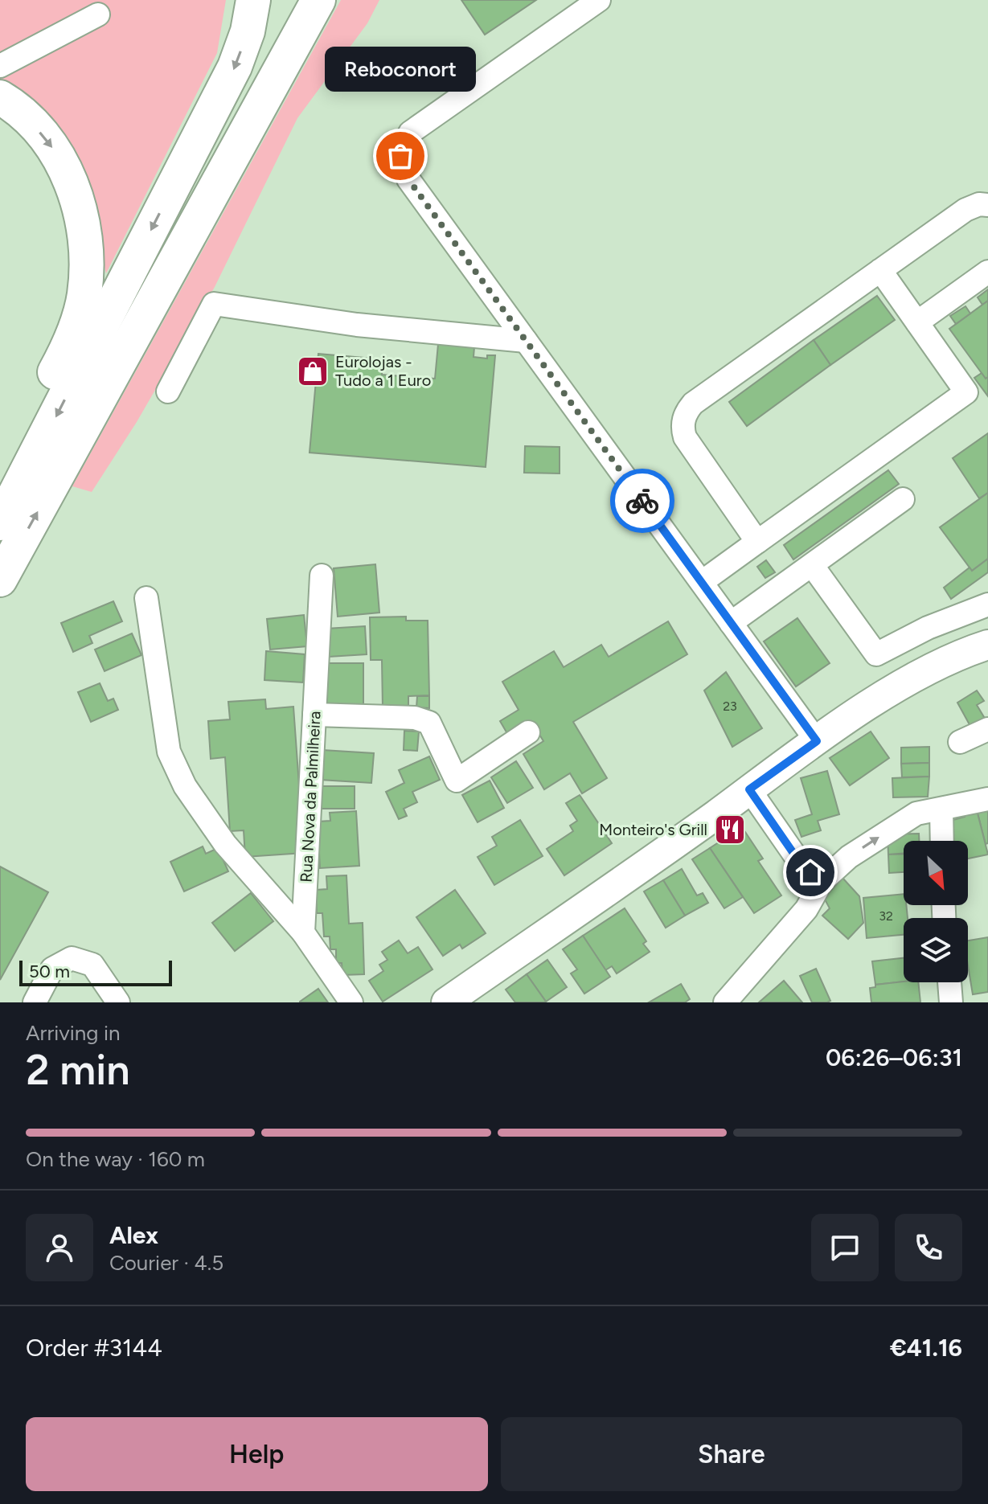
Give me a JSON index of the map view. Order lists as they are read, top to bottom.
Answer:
{
  "streets": {
    "street": ["Rua Nova da Palmilheira"]
  },
  "places": {
    "other": ["Reboconort"],
    "shop": ["Eurolojas - Tudo a 1 Euro"],
    "restaurant": ["Monteiro's Grill"]
  },
  "house_numbers": ["23", "32"],
  "scale_bar": "50 m",
  "north": "bottom right",
  "page": {
    "bubble": "Reboconort",
    "scale": "50 m",
    "heading": ["2 min", "Arriving in", "06:26–06:31"],
    "panel": [
      "Alex",
      "Courier · 4.5",
      "Order #3144",
      "€41.16"
    ],
    "bar": "On the way · 160 m",
    "buttons": ["Help", "Share"]
  }
}
